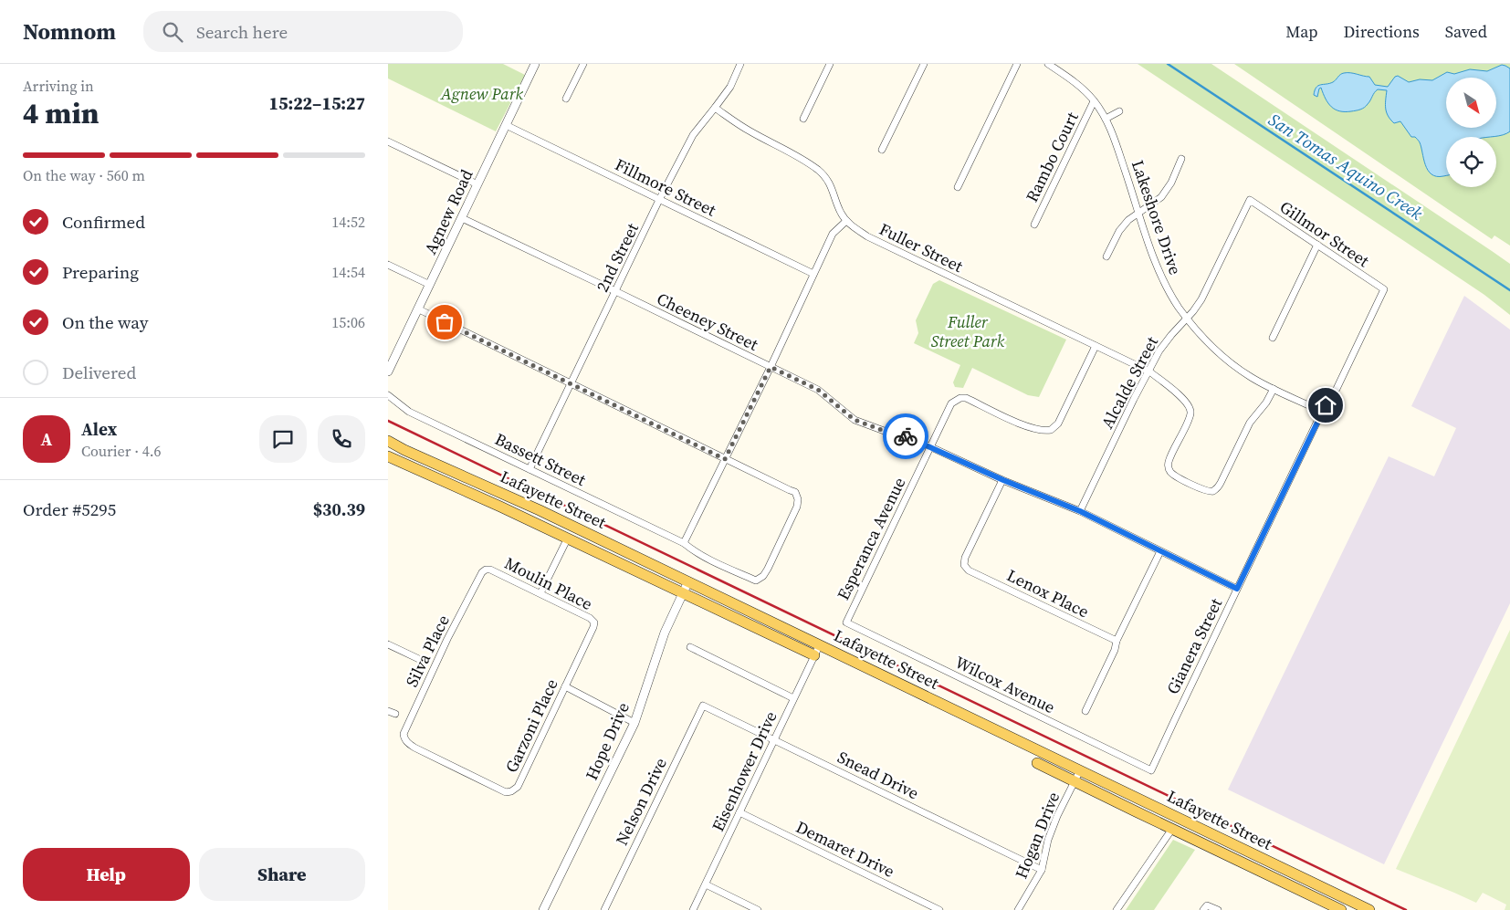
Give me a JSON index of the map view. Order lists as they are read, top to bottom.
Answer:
{
  "streets": {
    "main road": ["Lafayette Street"],
    "street": [
      "Rambo Court",
      "Fillmore Street",
      "Agnew Road",
      "Lakeshore Drive",
      "Gillmor Street",
      "Fuller Street",
      "2nd Street",
      "Cheeney Street",
      "Alcalde Street",
      "Bassett Street",
      "Esperanca Avenue",
      "Moulin Place",
      "Lenox Place",
      "Gianera Street",
      "Silva Place",
      "Wilcox Avenue",
      "Garzoni Place",
      "Hope Drive",
      "Eisenhower Drive",
      "Snead Drive",
      "Nelson Drive",
      "Hogan Drive",
      "Demaret Drive"
    ]
  },
  "crossings": [
    ["Rambo Court", "Lakeshore Drive"],
    ["Fillmore Street", "Agnew Road"],
    ["Fillmore Street", "2nd Street"],
    ["Agnew Road", "Cheeney Street"],
    ["Lakeshore Drive", "Fuller Street"],
    ["Lakeshore Drive", "Alcalde Street"],
    ["Lakeshore Drive", "Gianera Street"],
    ["Gillmor Street", "Alcalde Street"],
    ["Gillmor Street", "Gianera Street"],
    ["Fuller Street", "2nd Street"],
    ["Fuller Street", "Alcalde Street"],
    ["Fuller Street", "Esperanca Avenue"],
    ["2nd Street", "Cheeney Street"],
    ["2nd Street", "Bassett Street"],
    ["Cheeney Street", "Alcalde Street"],
    ["Cheeney Street", "Esperanca Avenue"],
    ["Cheeney Street", "Lenox Place"],
    ["Cheeney Street", "Gianera Street"],
    ["Lafayette Street", "Hope Drive"],
    ["Lafayette Street", "Eisenhower Drive"],
    ["Lafayette Street", "Hogan Drive"],
    ["Esperanca Avenue", "Wilcox Avenue"],
    ["Moulin Place", "Silva Place"],
    ["Moulin Place", "Garzoni Place"],
    ["Gianera Street", "Wilcox Avenue"],
    ["Silva Place", "Garzoni Place"],
    ["Eisenhower Drive", "Snead Drive"],
    ["Eisenhower Drive", "Demaret Drive"],
    ["Snead Drive", "Nelson Drive"],
    ["Snead Drive", "Hogan Drive"]
  ],
  "water": ["San Tomas Aquino Creek"],
  "parks": ["Agnew Park", "Fuller Street Park"],
  "north": "bottom right",
  "page": {
    "header": "Nomnom",
    "search": "Search here",
    "nav": ["Map", "Directions", "Saved"],
    "heading": ["4 min", "Arriving in", "15:22–15:27"],
    "panel": [
      "Alex",
      "Courier · 4.6",
      "Order #5295",
      "$30.39"
    ],
    "bar": "On the way · 560 m",
    "list": [
      ["Confirmed", "14:52"],
      ["Preparing", "14:54"],
      ["On the way", "15:06"],
      "Delivered"
    ],
    "round": "A",
    "buttons": ["Help", "Share"]
  }
}
